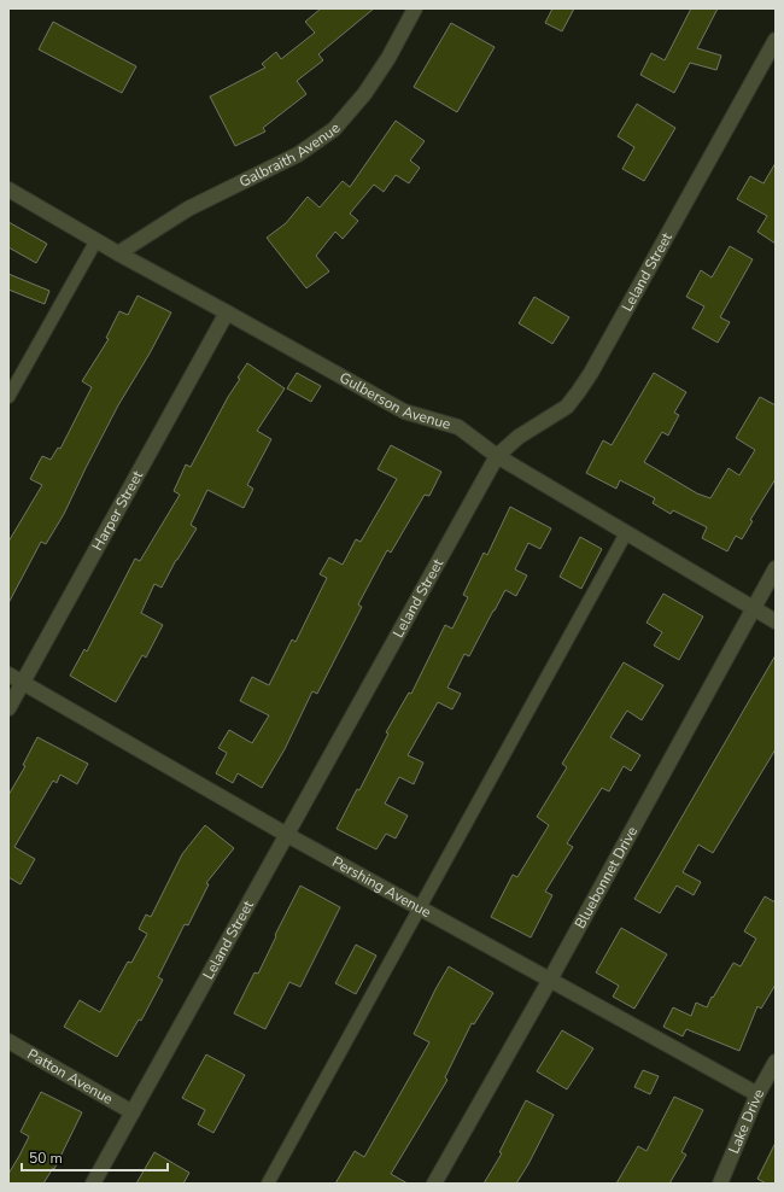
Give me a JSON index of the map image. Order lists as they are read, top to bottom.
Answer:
{
  "streets": {
    "street": [
      "Galbraith Avenue",
      "Leland Street",
      "Gulberson Avenue",
      "Harper Street",
      "Bluebonnet Drive",
      "Pershing Avenue",
      "Patton Avenue",
      "Lake Drive"
    ]
  },
  "crossings": [
    ["Galbraith Avenue", "Gulberson Avenue"],
    ["Leland Street", "Gulberson Avenue"],
    ["Leland Street", "Pershing Avenue"],
    ["Leland Street", "Patton Avenue"],
    ["Gulberson Avenue", "Harper Street"],
    ["Gulberson Avenue", "Bluebonnet Drive"],
    ["Harper Street", "Pershing Avenue"],
    ["Bluebonnet Drive", "Pershing Avenue"],
    ["Pershing Avenue", "Lake Drive"]
  ],
  "scale_bar": "50 m"
}
